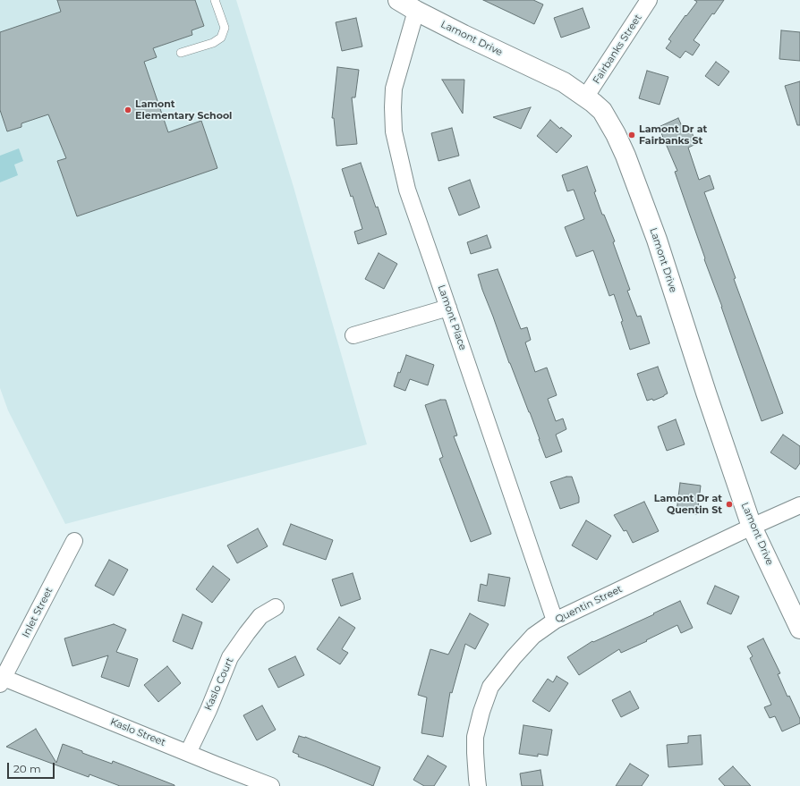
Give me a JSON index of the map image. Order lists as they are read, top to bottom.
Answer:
{
  "streets": {
    "street": [
      "Lamont Drive",
      "Fairbanks Street",
      "Lamont Place",
      "Quentin Street",
      "Inlet Street",
      "Kaslo Court",
      "Kaslo Street"
    ]
  },
  "crossings": [
    ["Lamont Drive", "Fairbanks Street"],
    ["Lamont Drive", "Lamont Place"],
    ["Lamont Drive", "Quentin Street"],
    ["Lamont Place", "Quentin Street"],
    ["Inlet Street", "Kaslo Street"],
    ["Kaslo Court", "Kaslo Street"]
  ],
  "places": ["Lamont Elementary School", "Lamont Dr at Fairbanks St", "Lamont Dr at Quentin St"],
  "scale_bar": "20 m"
}
